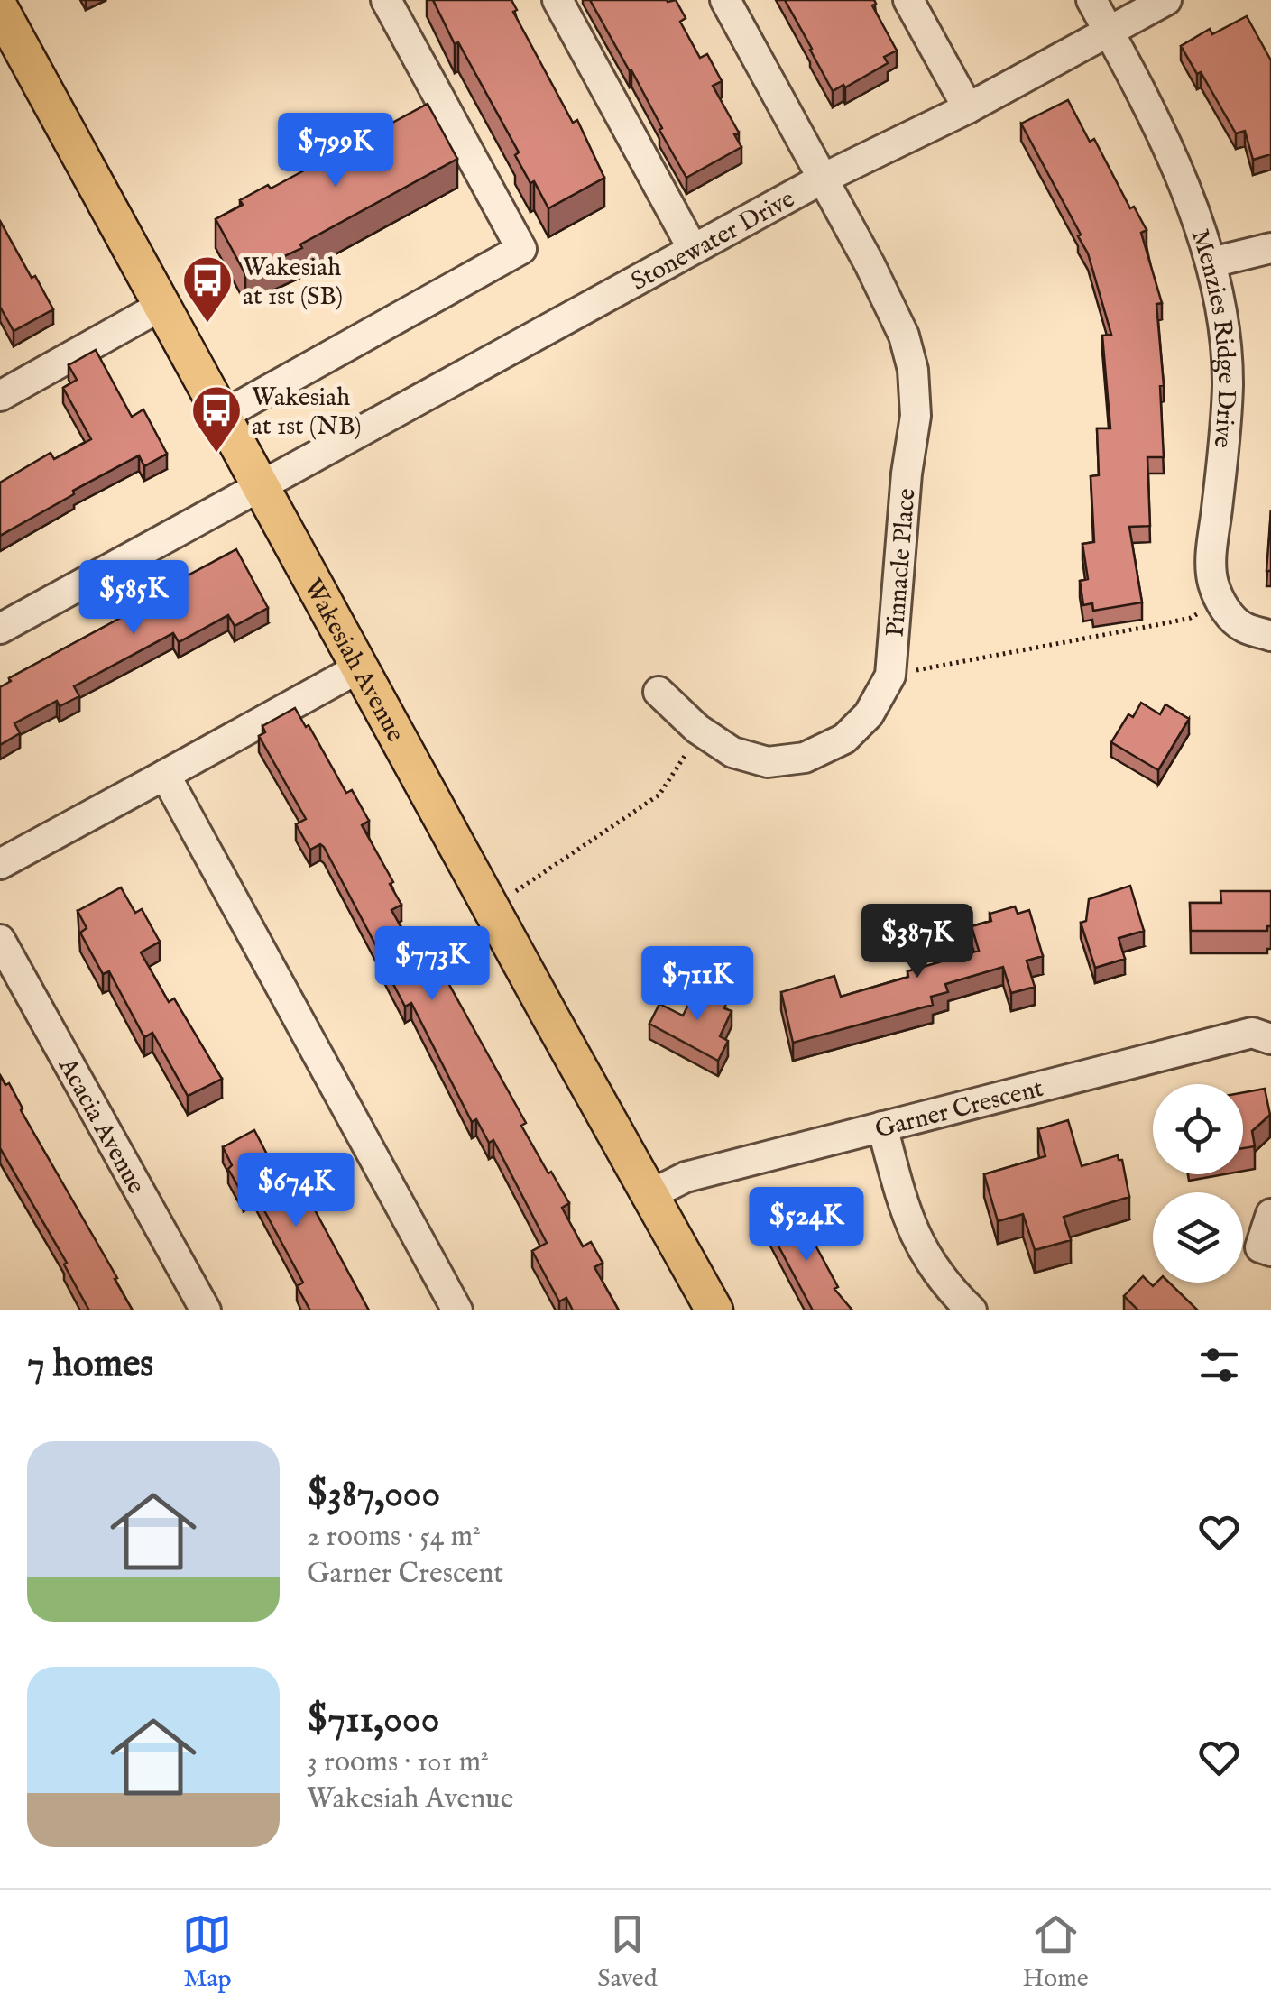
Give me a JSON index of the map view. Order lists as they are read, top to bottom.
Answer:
{
  "streets": {
    "main road": ["Wakesiah Avenue"],
    "street": [
      "Stonewater Drive",
      "Menzies Ridge Drive",
      "Pinnacle Place",
      "Garner Crescent",
      "Acacia Avenue"
    ]
  },
  "crossings": [
    ["Stonewater Drive", "Menzies Ridge Drive"],
    ["Stonewater Drive", "Pinnacle Place"],
    ["Stonewater Drive", "Wakesiah Avenue"],
    ["Wakesiah Avenue", "Garner Crescent"]
  ],
  "places": {
    "bus stop": ["Wakesiah at 1st (SB)", "Wakesiah at 1st (NB)"]
  },
  "page": {
    "price": [
      "$799K",
      "$585K",
      "$387K",
      "$773K",
      "$711K",
      "$674K",
      "$524K"
    ],
    "heading": "7 homes",
    "list": [
      {
        "name": "$387,000",
        "note": "2 rooms · 54 m² · Garner Crescent"
      },
      {
        "name": "$711,000",
        "note": "3 rooms · 101 m² · Wakesiah Avenue"
      }
    ],
    "tabs": ["Map", "Saved", "Home"]
  }
}
